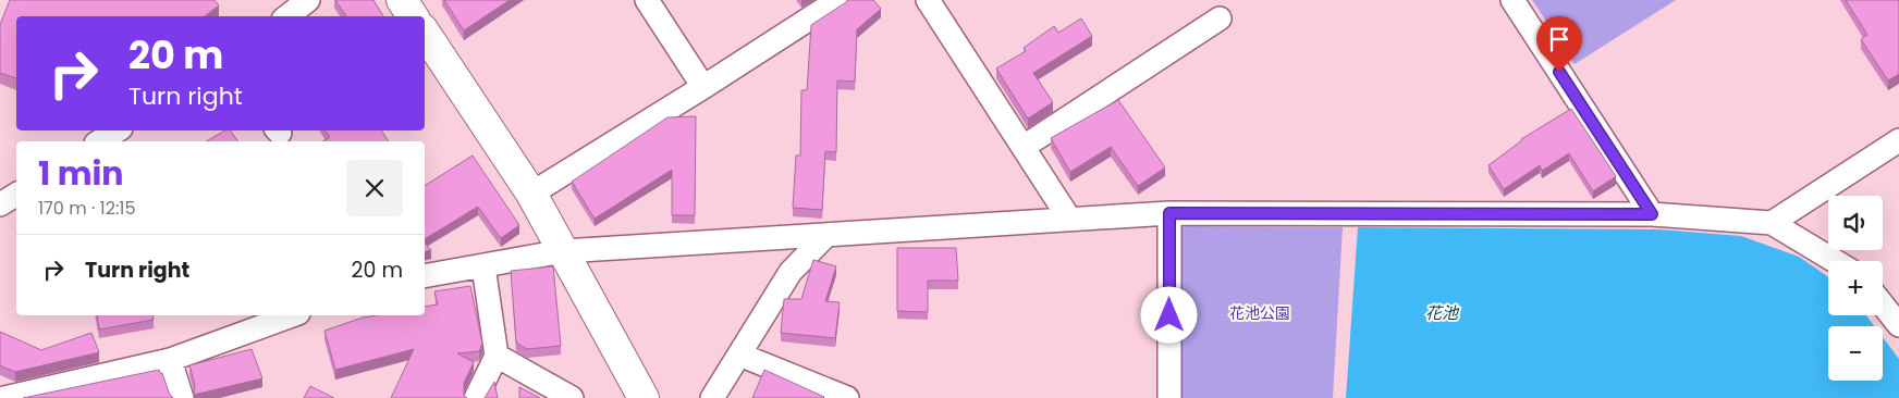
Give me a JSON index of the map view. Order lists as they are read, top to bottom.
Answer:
{
  "water": ["花池"],
  "parks": ["花池公園"],
  "page": {
    "turn": ["20 m", "Turn right"],
    "heading": ["1 min", "170 m · 12:15"],
    "map_buttons": ["+", "−"],
    "list": [
      {
        "name": "Turn right",
        "value": "20 m"
      }
    ]
  }
}
